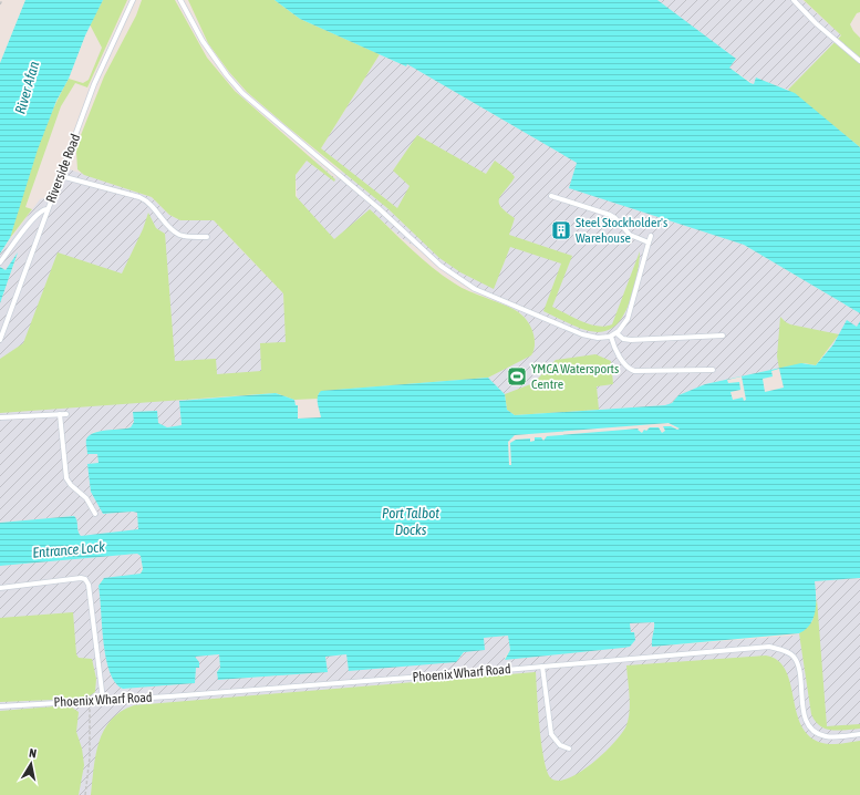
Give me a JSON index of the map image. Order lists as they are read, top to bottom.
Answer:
{
  "streets": {
    "lane": ["Riverside Road", "Phoenix Wharf Road"]
  },
  "water": ["River Afan", "Port Talbot Docks", "Entrance Lock"],
  "places": {
    "building": ["Steel Stockholder's Warehouse"],
    "sports": ["YMCA Watersports Centre"]
  },
  "north": "top"
}
